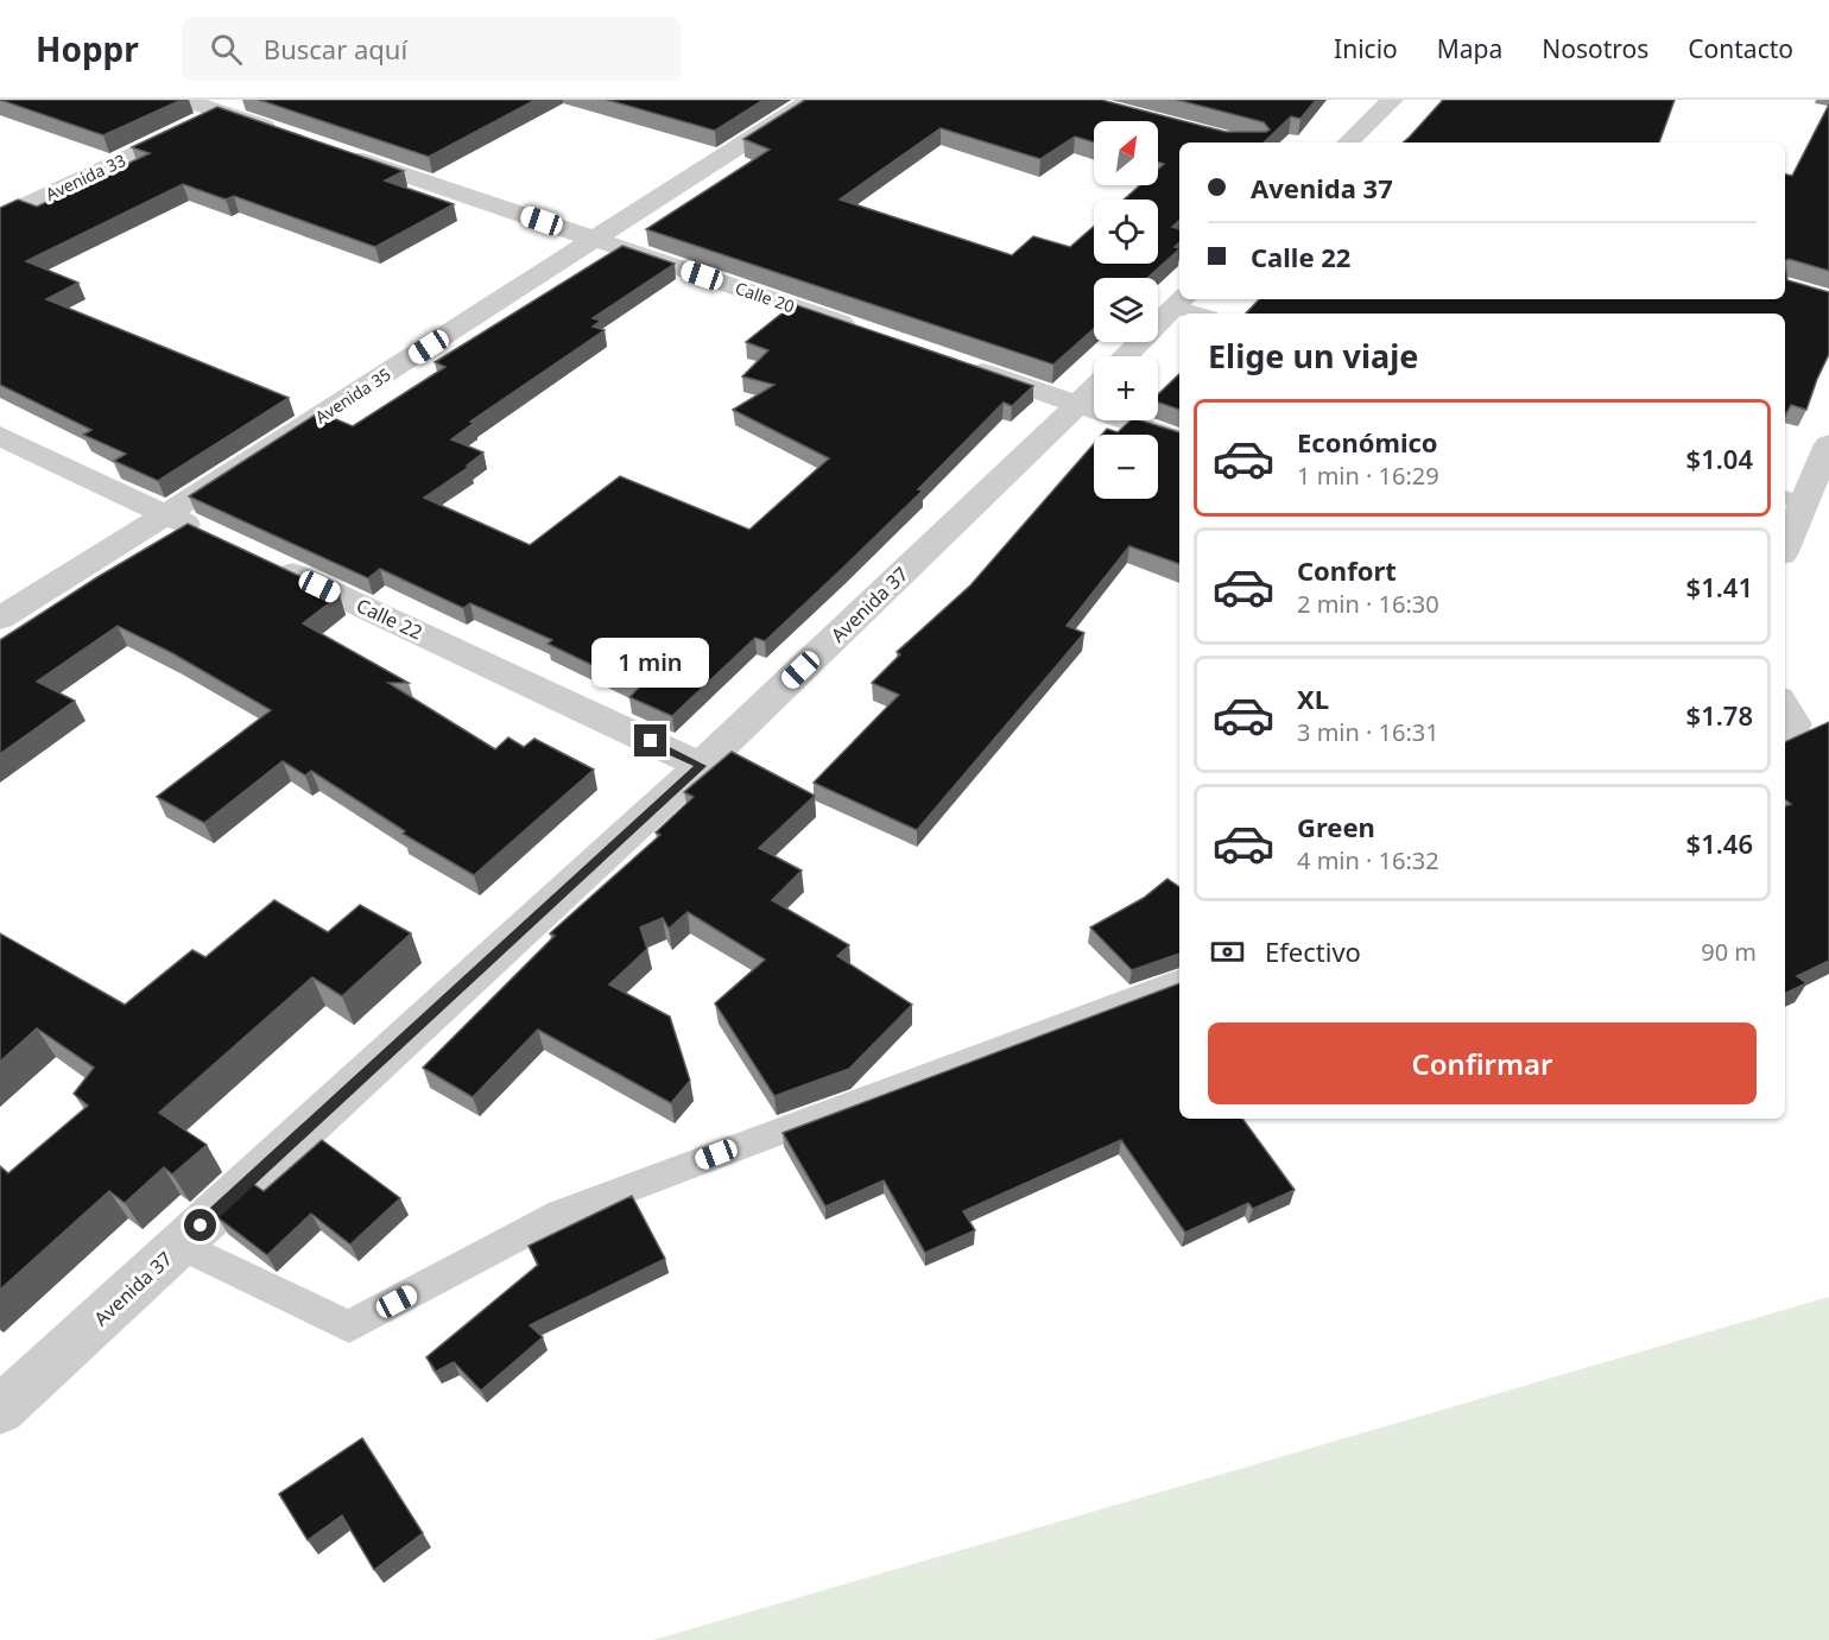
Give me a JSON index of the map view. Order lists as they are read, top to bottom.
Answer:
{
  "streets": {
    "street": [
      "Avenida 33",
      "Calle 20",
      "Avenida 35",
      "Avenida 37",
      "Calle 22"
    ]
  },
  "crossings": [
    ["Calle 20", "Avenida 35"],
    ["Avenida 37", "Calle 22"]
  ],
  "north": "top right",
  "page": {
    "header": "Hoppr",
    "search": "Buscar aquí",
    "nav": [
      "Inicio",
      "Mapa",
      "Nosotros",
      "Contacto"
    ],
    "map_buttons": ["+", "−"],
    "banner": ["Avenida 37", "Calle 22"],
    "heading": "Elige un viaje",
    "list": [
      {
        "name": "Económico",
        "note": "1 min · 16:29",
        "value": "$1.04"
      },
      {
        "name": "Confort",
        "note": "2 min · 16:30",
        "value": "$1.41"
      },
      {
        "name": "XL",
        "note": "3 min · 16:31",
        "value": "$1.78"
      },
      {
        "name": "Green",
        "note": "4 min · 16:32",
        "value": "$1.46"
      }
    ],
    "bubble": "1 min",
    "pay": ["Efectivo", "90 m"],
    "buttons": "Confirmar"
  }
}
